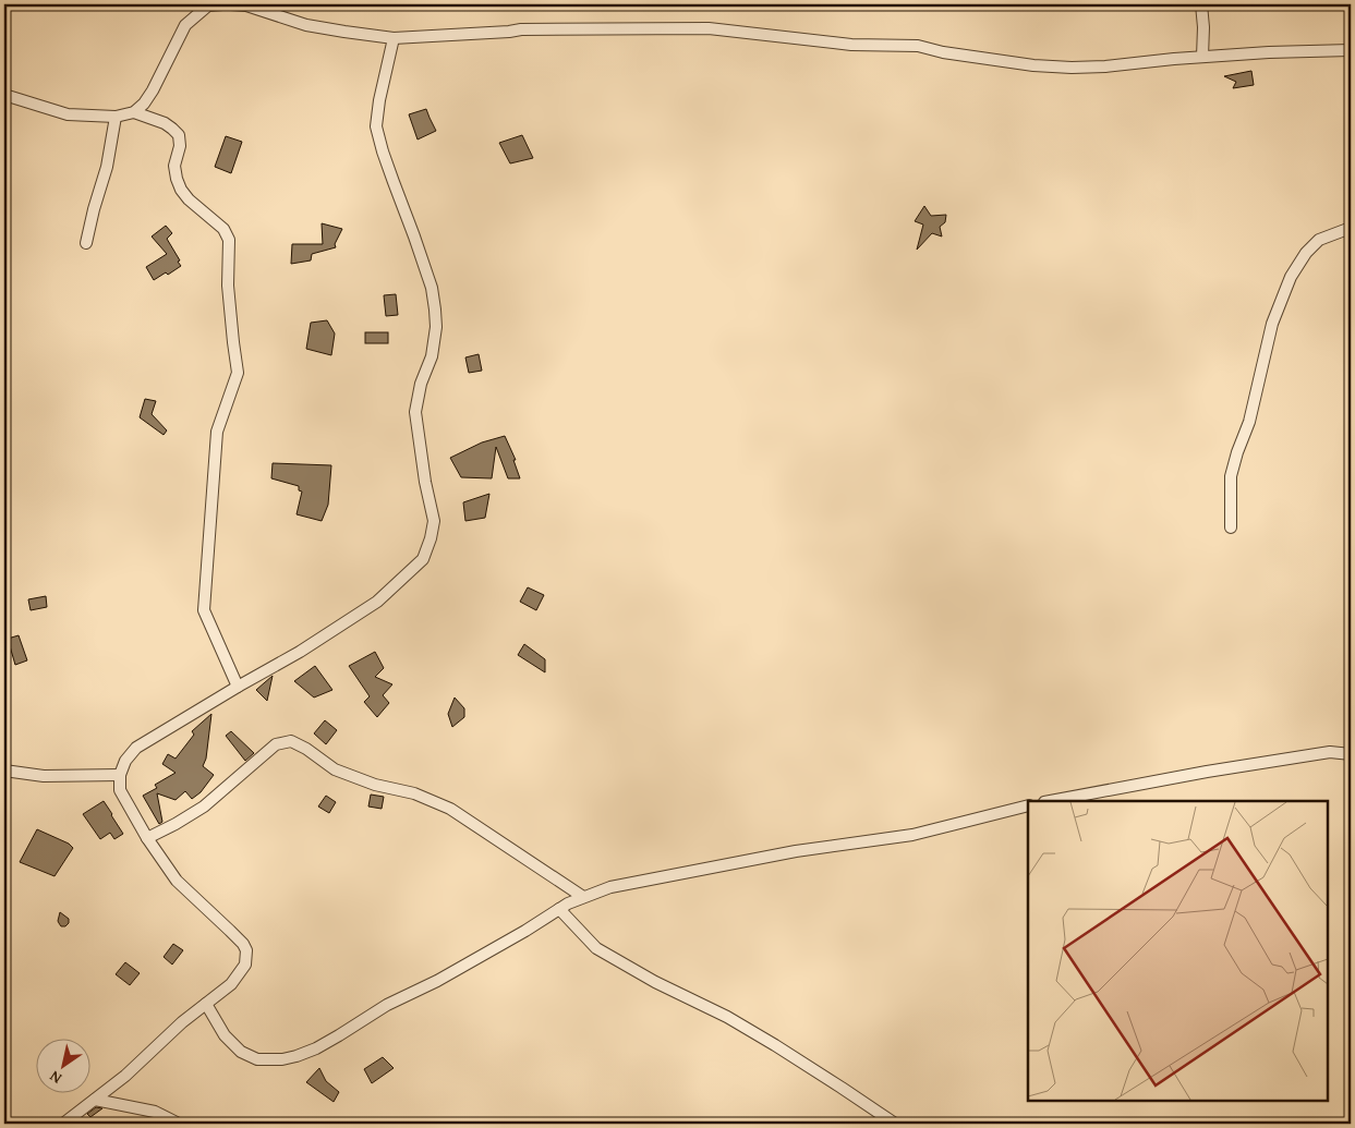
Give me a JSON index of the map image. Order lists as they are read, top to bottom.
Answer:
{
  "north": "bottom left"
}
